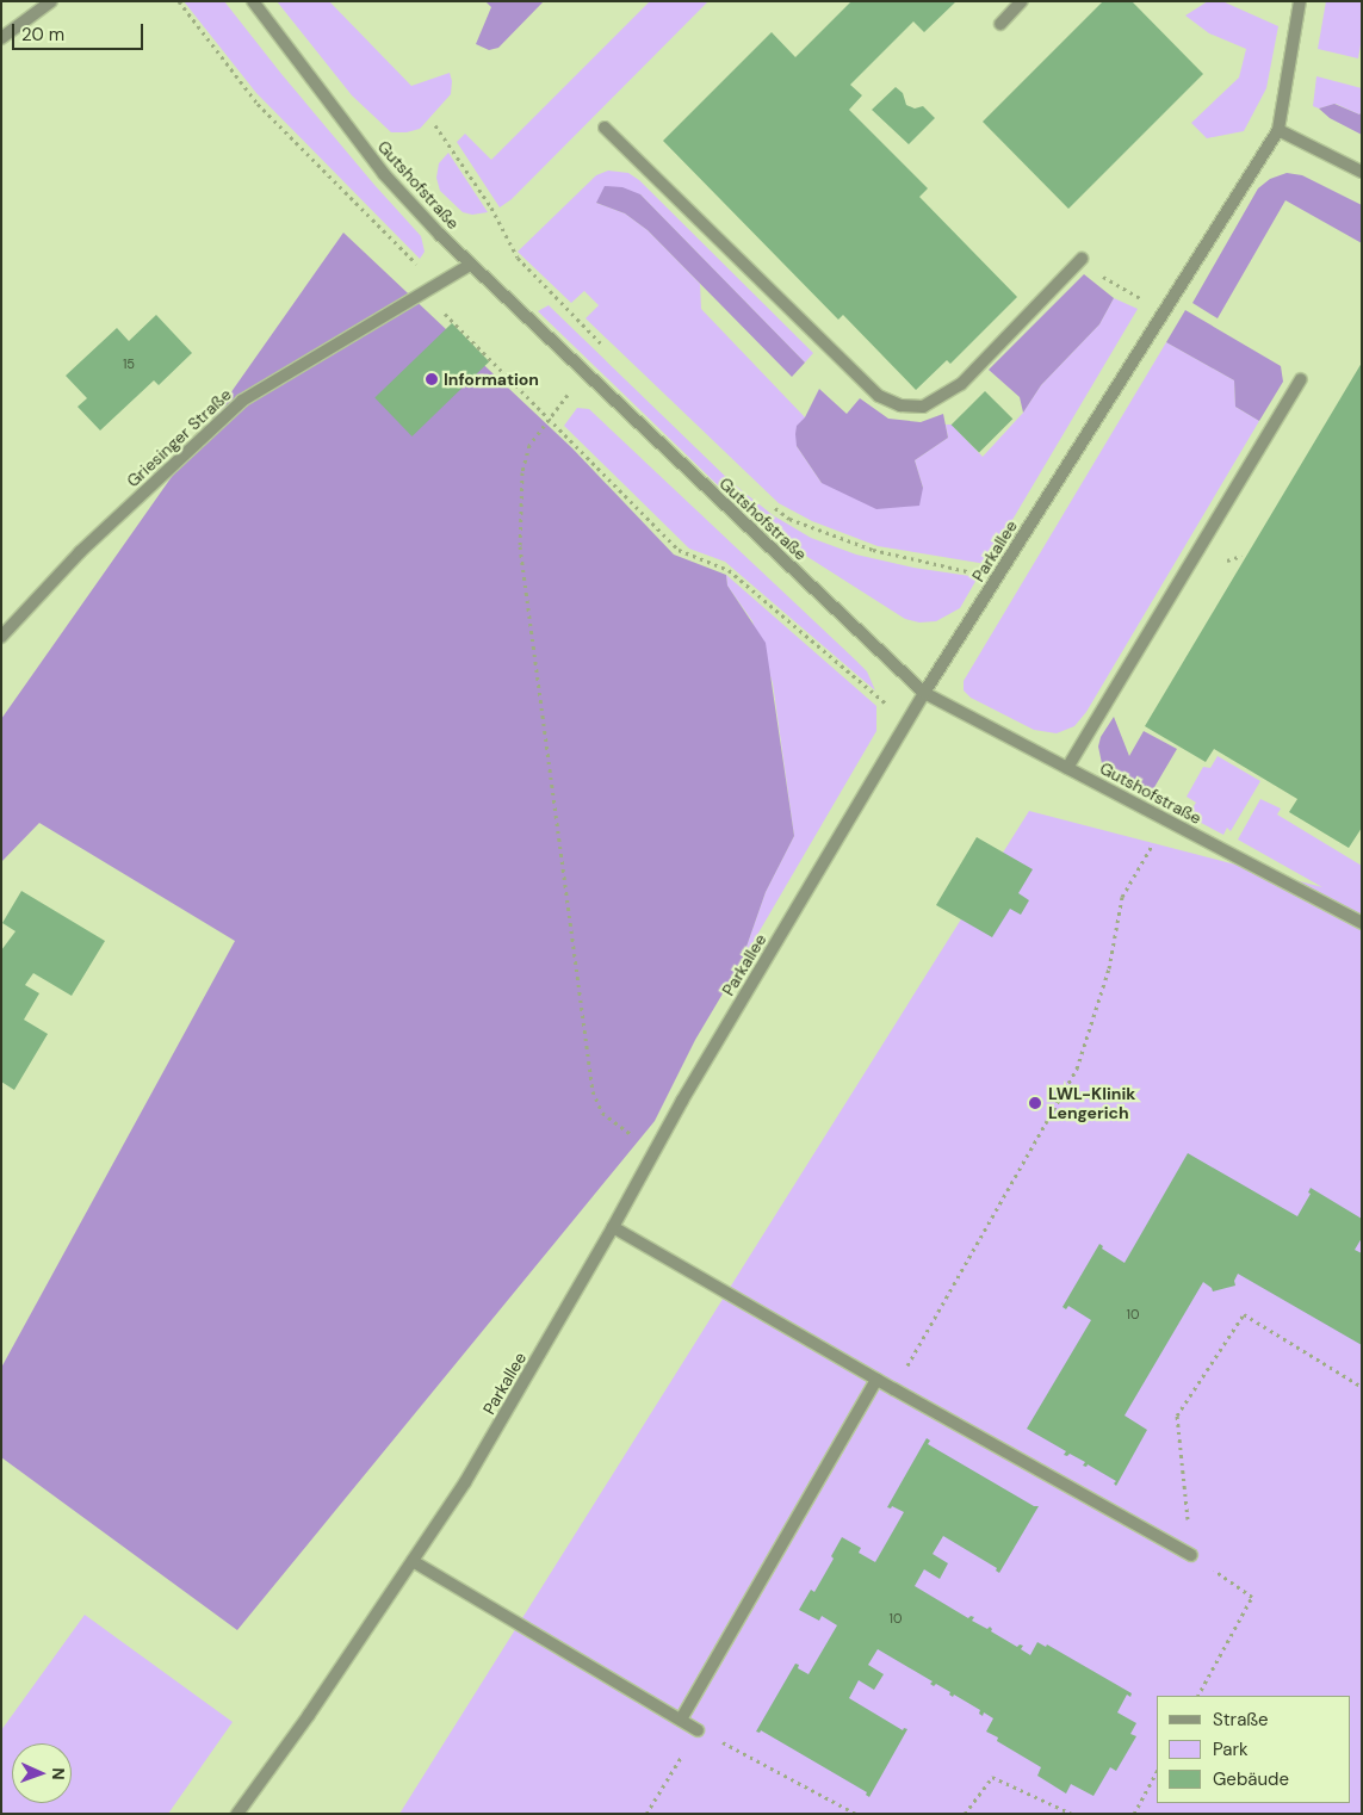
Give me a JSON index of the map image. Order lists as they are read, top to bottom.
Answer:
{
  "streets": {
    "street": ["Gutshofstraße", "Griesinger Straße", "Parkallee"]
  },
  "crossings": [
    ["Gutshofstraße", "Griesinger Straße"],
    ["Gutshofstraße", "Parkallee"]
  ],
  "places": ["Information", "LWL-Klinik Lengerich"],
  "house_numbers": ["15", "10", "10"],
  "legend": ["Straße", "Park", "Gebäude"],
  "scale_bar": "20 m",
  "north": "right"
}
